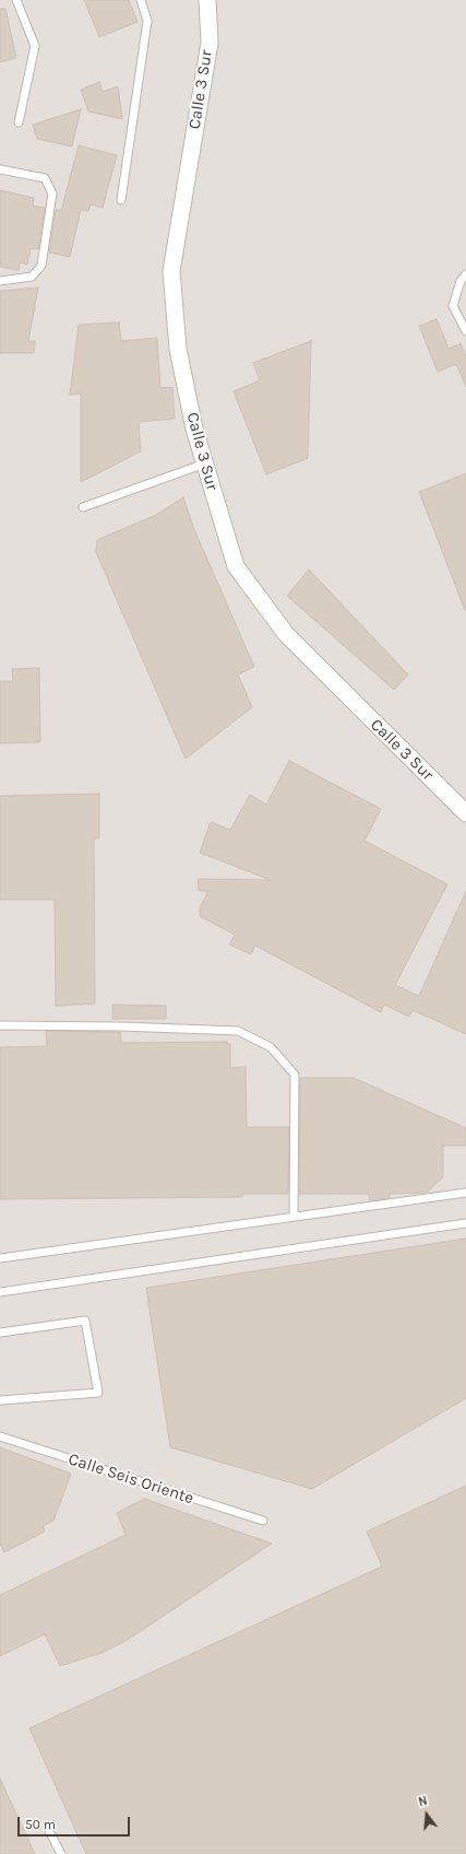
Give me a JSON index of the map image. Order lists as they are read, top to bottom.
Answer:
{
  "streets": {
    "street": ["Calle 3 Sur"],
    "lane": ["Calle Seis Oriente"]
  },
  "scale_bar": "50 m",
  "north": "top"
}
